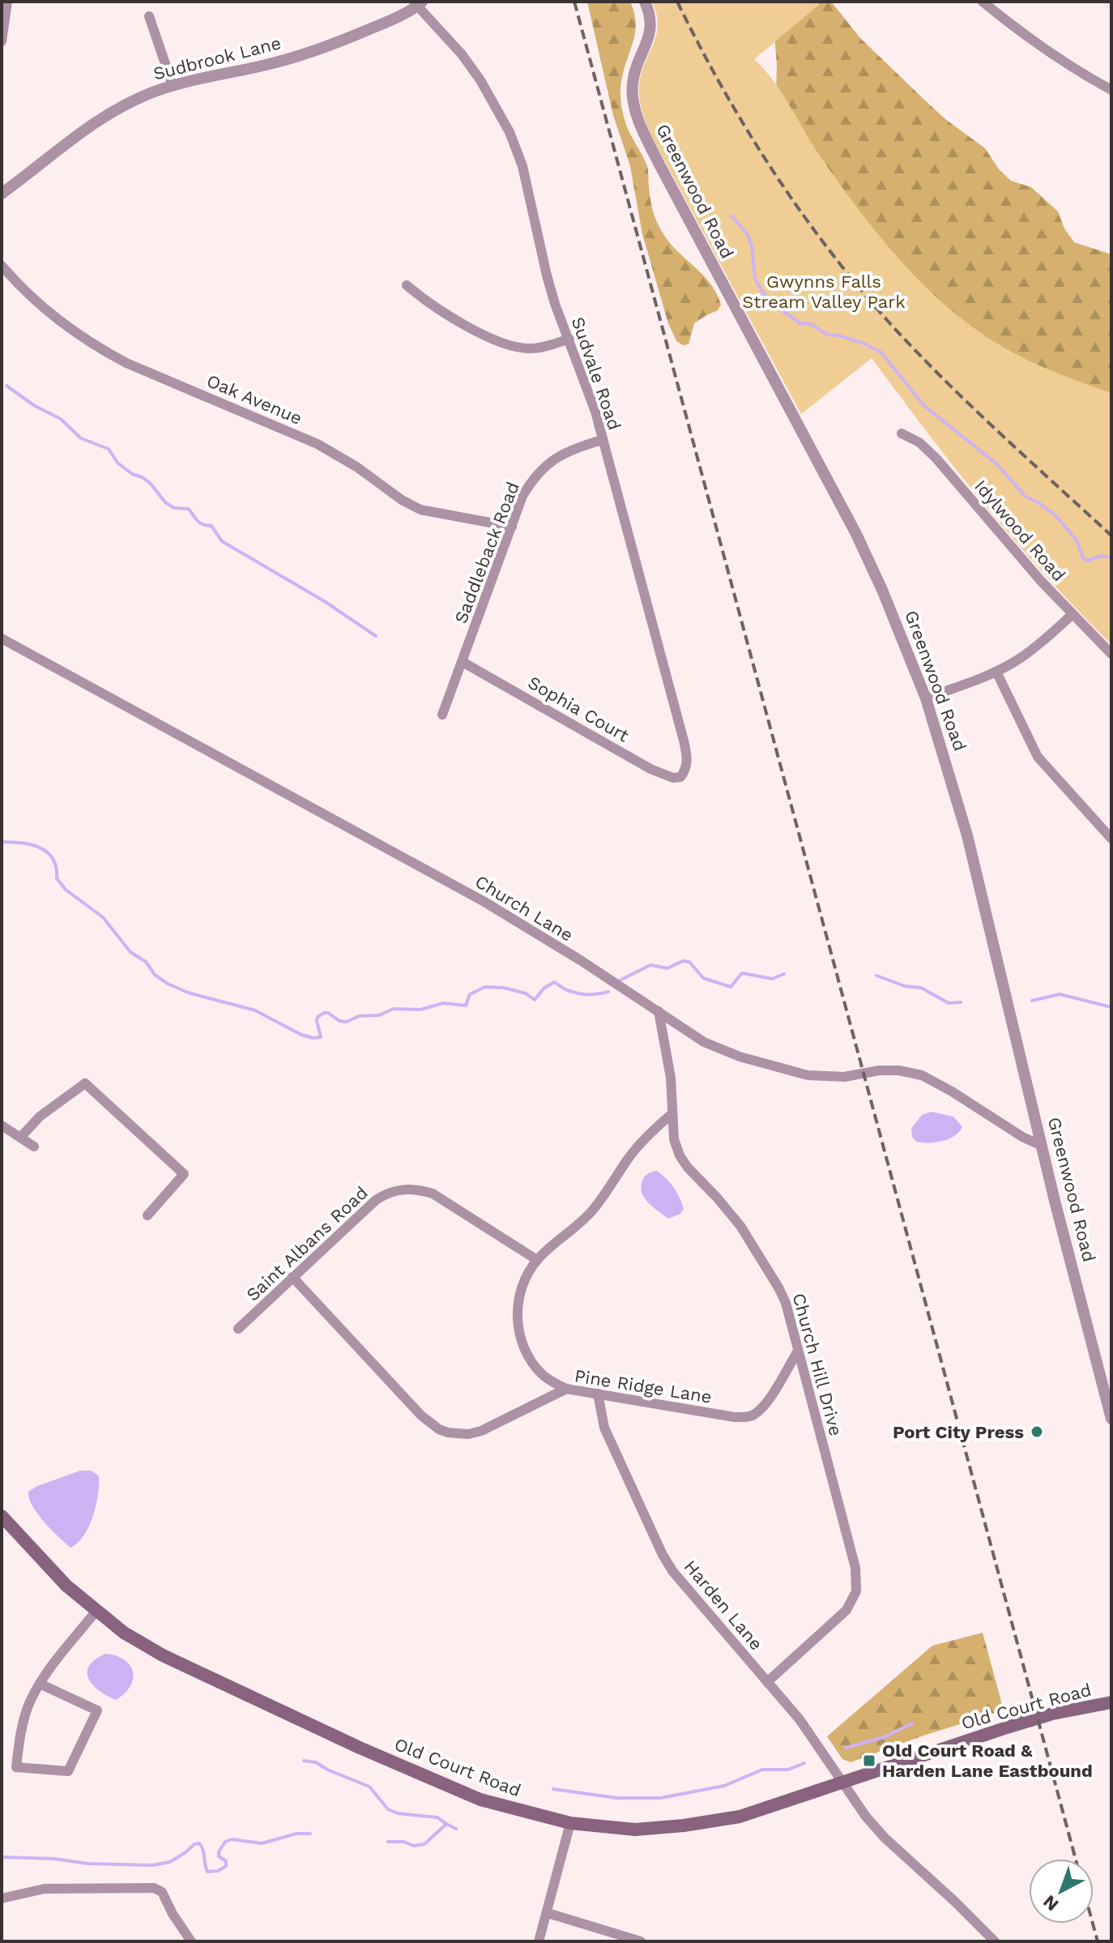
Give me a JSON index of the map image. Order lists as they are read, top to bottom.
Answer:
{
  "streets": {
    "main road": ["Old Court Road"],
    "street": [
      "Sudbrook Lane",
      "Greenwood Road",
      "Sudvale Road",
      "Oak Avenue",
      "Idylwood Road",
      "Saddleback Road",
      "Sophia Court",
      "Church Lane",
      "Saint Albans Road",
      "Church Hill Drive",
      "Pine Ridge Lane",
      "Harden Lane"
    ]
  },
  "crossings": [
    ["Sudbrook Lane", "Sudvale Road"],
    ["Greenwood Road", "Church Lane"],
    ["Sudvale Road", "Saddleback Road"],
    ["Sudvale Road", "Sophia Court"],
    ["Oak Avenue", "Saddleback Road"],
    ["Saddleback Road", "Sophia Court"],
    ["Church Lane", "Church Hill Drive"],
    ["Saint Albans Road", "Pine Ridge Lane"],
    ["Church Hill Drive", "Pine Ridge Lane"],
    ["Church Hill Drive", "Harden Lane"],
    ["Pine Ridge Lane", "Harden Lane"],
    ["Harden Lane", "Old Court Road"]
  ],
  "parks": ["Gwynns Falls Stream Valley Park"],
  "places": {
    "other": ["Port City Press"],
    "transit": ["Old Court Road & Harden Lane Eastbound"]
  },
  "north": "bottom left"
}
